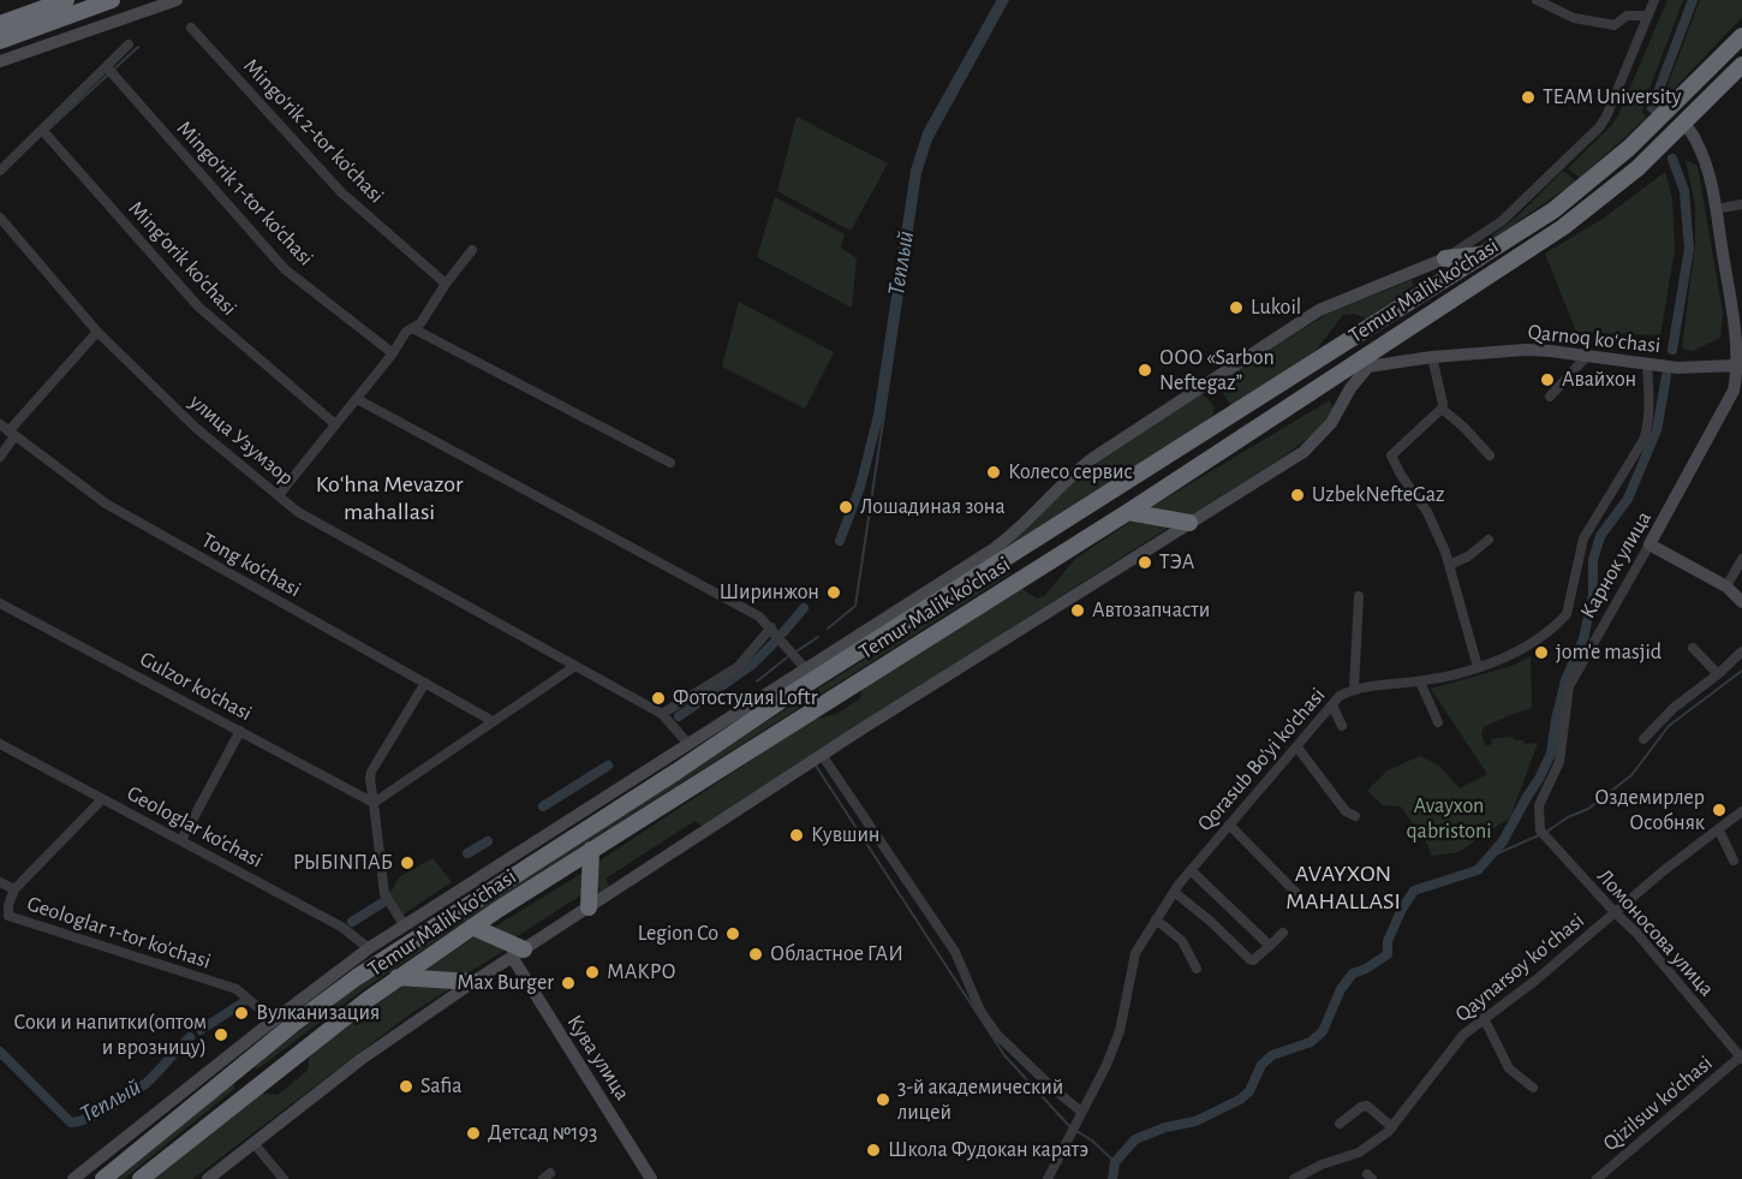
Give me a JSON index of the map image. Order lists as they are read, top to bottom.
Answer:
{
  "streets": {
    "highway": ["Temur Malik ko'chasi"],
    "street": [
      "Mingo‘rik 2-tor ko‘chasi",
      "Mingo‘rik 1-tor ko‘chasi",
      "Ming'orik ko'chasi",
      "Qarnoq koʻchasi",
      "улица Узумзор",
      "Tong ko'chasi",
      "Карнок улица",
      "Gulzor ko'chasi",
      "Qorasub Bo'yi ko'chasi",
      "Geologlar ko'chasi",
      "Geologlar 1-tor ko'chasi",
      "Ломоносова улица",
      "Qaynarsoy koʻchasi",
      "Кува улица",
      "Qizilsuv ko'chasi"
    ]
  },
  "crossings": [
    ["Temur Malik ko'chasi", "Qarnoq koʻchasi"],
    ["Temur Malik ko'chasi", "Карнок улица"],
    ["Qarnoq koʻchasi", "Карнок улица"],
    ["Qarnoq koʻchasi", "Qorasub Bo'yi ko'chasi"],
    ["Карнок улица", "Ломоносова улица"],
    ["Geologlar ko'chasi", "Geologlar 1-tor ko'chasi"],
    ["Ломоносова улица", "Qaynarsoy koʻchasi"],
    ["Ломоносова улица", "Qizilsuv ko'chasi"]
  ],
  "districts": ["Koʻhna Mevazor mahallasi", "AVAYXON MAHALLASI"],
  "water": ["Теплый"],
  "parks": ["Avayxon qabristoni"],
  "places": [
    "TEAM University",
    "Lukoil",
    "ООО «Sarbon Neftegaz”",
    "Авайхон",
    "Колесо сервис",
    "UzbekNefteGaz",
    "Лошадиная зона",
    "ТЭА",
    "Ширинжон",
    "Автозапчасти",
    "jom'e masjid",
    "Фотостудия Loftr",
    "Оздемирлер Особняк",
    "Кувшин",
    "РЫБINПАБ",
    "Legion Co",
    "Областное ГАИ",
    "МАКРО",
    "Max Burger",
    "Вулканизация",
    "Соки и напитки(оптом и врозницу)",
    "Safia",
    "3-й академический лицей",
    "Детсад №193",
    "Школа Фудокан каратэ"
  ]
}
